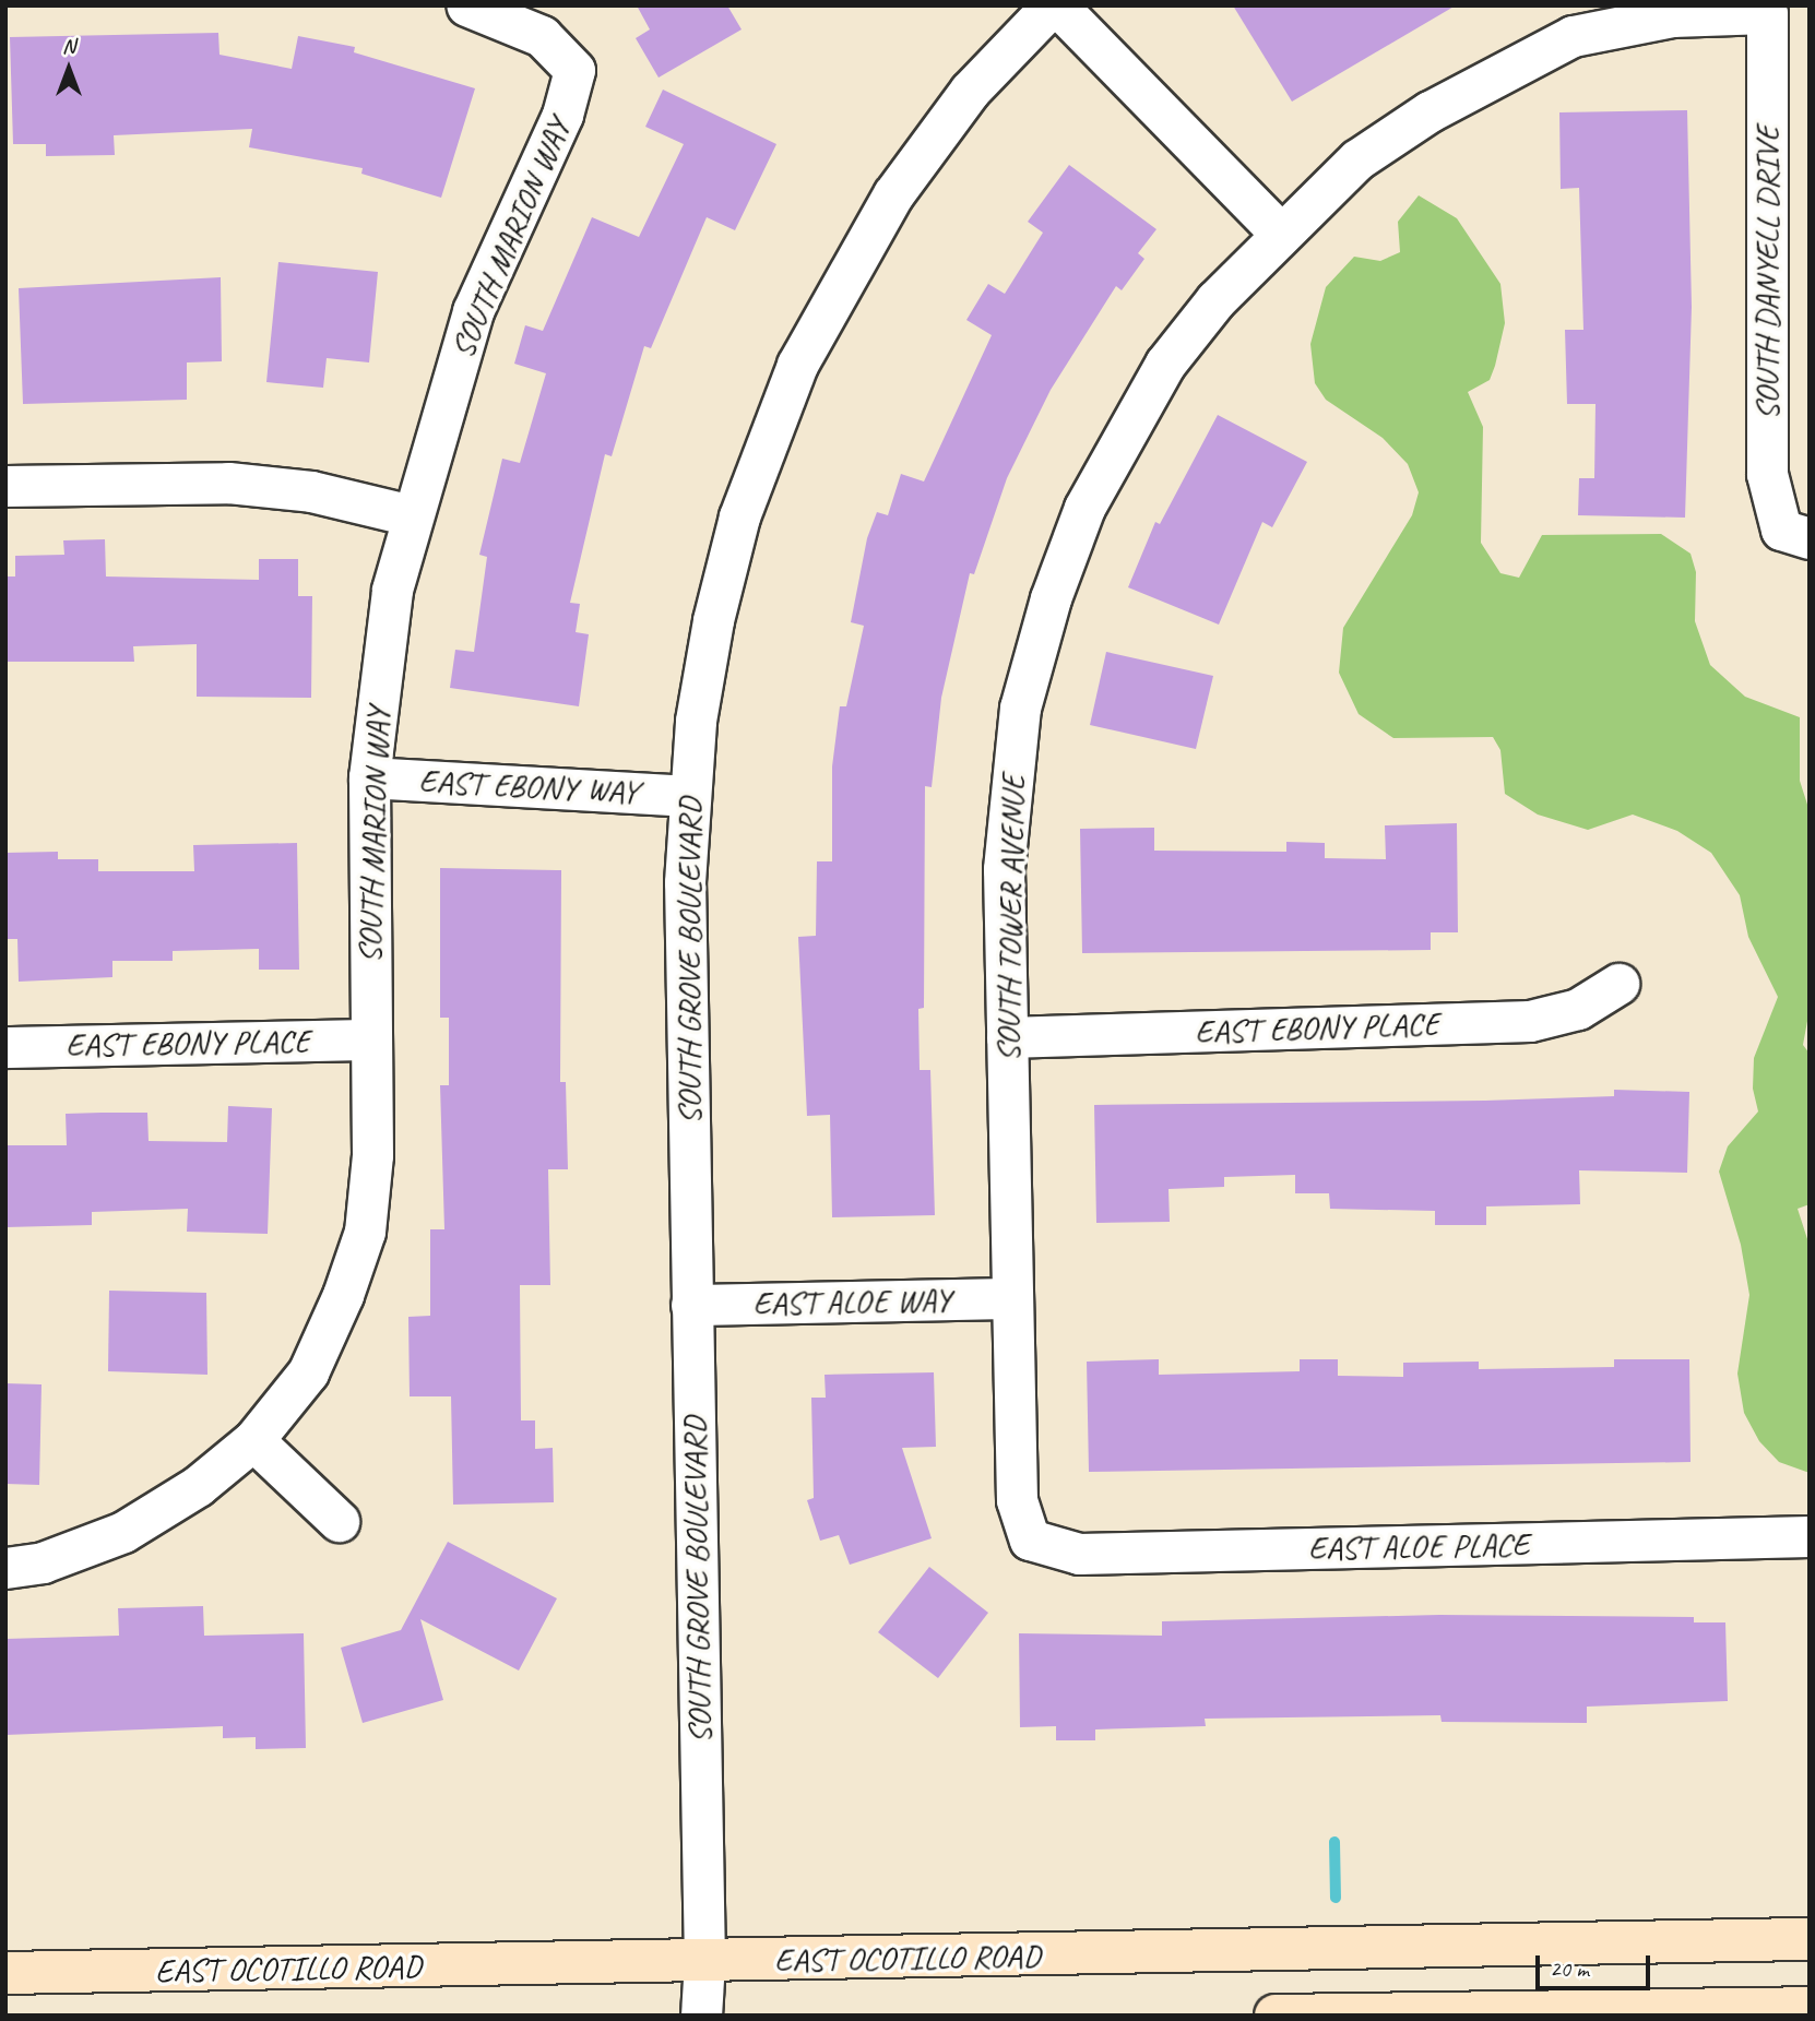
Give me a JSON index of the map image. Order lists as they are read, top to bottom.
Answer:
{
  "streets": {
    "main road": ["EAST OCOTILLO ROAD"],
    "street": [
      "SOUTH MARION WAY",
      "SOUTH DANYELL DRIVE",
      "EAST EBONY WAY",
      "SOUTH TOWER AVENUE",
      "SOUTH GROVE BOULEVARD",
      "EAST EBONY PLACE",
      "EAST ALOE WAY",
      "EAST ALOE PLACE"
    ]
  },
  "crossings": [
    ["SOUTH MARION WAY", "EAST EBONY WAY"],
    ["SOUTH MARION WAY", "EAST EBONY PLACE"],
    ["SOUTH DANYELL DRIVE", "SOUTH TOWER AVENUE"],
    ["EAST EBONY WAY", "SOUTH GROVE BOULEVARD"],
    ["SOUTH TOWER AVENUE", "EAST EBONY PLACE"],
    ["SOUTH TOWER AVENUE", "EAST ALOE WAY"],
    ["SOUTH TOWER AVENUE", "EAST ALOE PLACE"],
    ["SOUTH GROVE BOULEVARD", "EAST ALOE WAY"],
    ["SOUTH GROVE BOULEVARD", "EAST OCOTILLO ROAD"]
  ],
  "scale_bar": "20 m",
  "north": "top"
}
